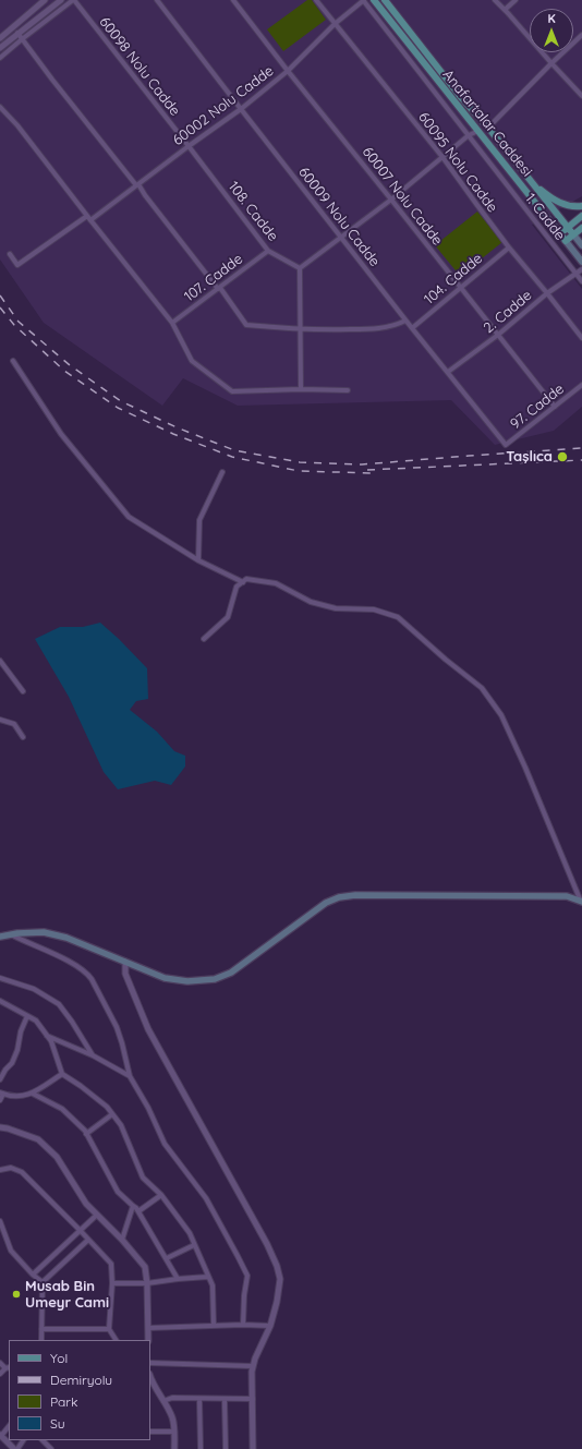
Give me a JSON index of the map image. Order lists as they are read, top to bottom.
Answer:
{
  "streets": {
    "main road": ["Anafartalar Caddesi"],
    "street": [
      "60098 Nolu Cadde",
      "60002 Nolu Cadde",
      "60095 Nolu Cadde",
      "60007 Nolu Cadde",
      "108. Cadde",
      "60009 Nolu Cadde",
      "1. Cadde",
      "107. Cadde",
      "104. Cadde",
      "2. Cadde",
      "97. Cadde"
    ]
  },
  "crossings": [
    ["60098 Nolu Cadde", "60002 Nolu Cadde"],
    ["60098 Nolu Cadde", "108. Cadde"],
    ["60002 Nolu Cadde", "60095 Nolu Cadde"],
    ["60002 Nolu Cadde", "60007 Nolu Cadde"],
    ["60002 Nolu Cadde", "108. Cadde"],
    ["60002 Nolu Cadde", "60009 Nolu Cadde"],
    ["60002 Nolu Cadde", "1. Cadde"],
    ["60095 Nolu Cadde", "104. Cadde"],
    ["60095 Nolu Cadde", "2. Cadde"],
    ["60007 Nolu Cadde", "104. Cadde"],
    ["60007 Nolu Cadde", "2. Cadde"],
    ["60007 Nolu Cadde", "97. Cadde"],
    ["108. Cadde", "107. Cadde"],
    ["60009 Nolu Cadde", "104. Cadde"],
    ["60009 Nolu Cadde", "2. Cadde"],
    ["60009 Nolu Cadde", "97. Cadde"],
    ["1. Cadde", "2. Cadde"]
  ],
  "places": ["Taşlıca", "Musab Bin Umeyr Cami"],
  "legend": [
    "Yol",
    "Demiryolu",
    "Park",
    "Su"
  ],
  "north": "top"
}
